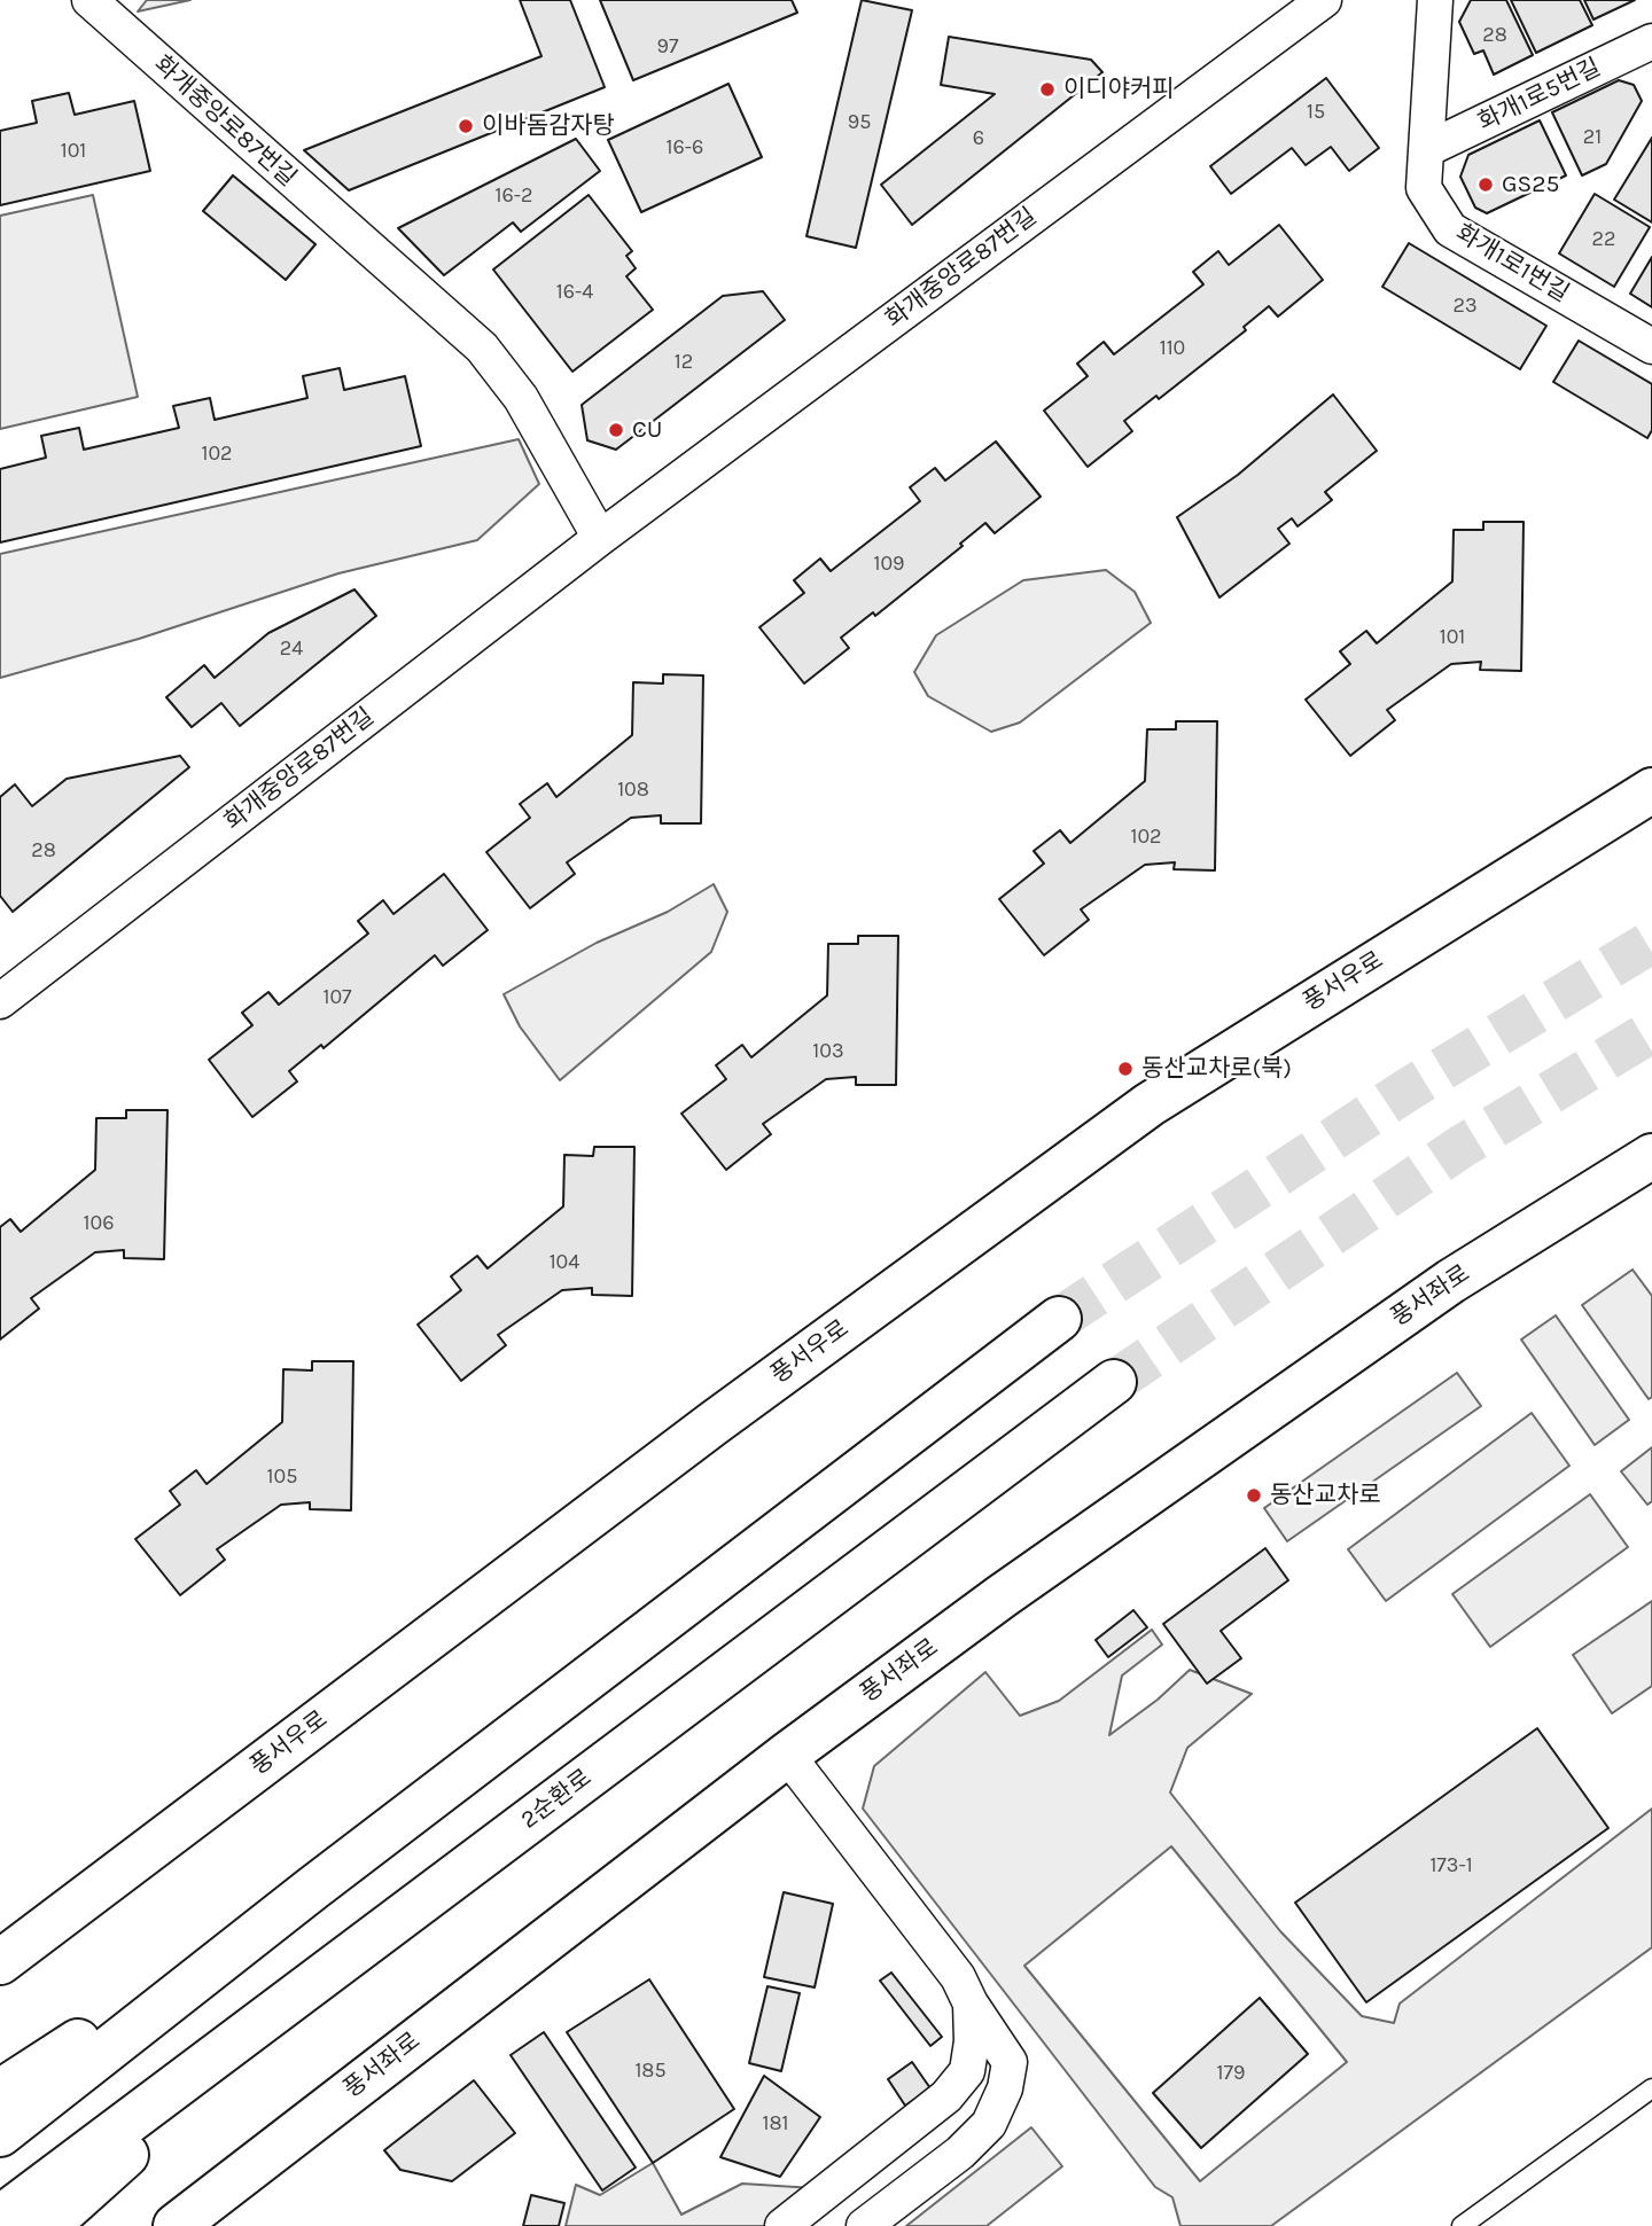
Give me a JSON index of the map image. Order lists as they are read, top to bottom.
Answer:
{
  "streets": {
    "main road": ["풍서우로", "풍서좌로", "2순환로"],
    "street": ["화개1로5번길", "화개중앙로87번길", "화개1로1번길"]
  },
  "crossings": [
    ["화개1로5번길", "화개1로1번길"]
  ],
  "places": [
    "이디야커피",
    "이바돔감자탕",
    "GS25",
    "CU",
    "동산교차로(북)",
    "동산교차로"
  ],
  "house_numbers": [
    "28",
    "97",
    "15",
    "95",
    "21",
    "6",
    "16-6",
    "101",
    "16-2",
    "22",
    "16-4",
    "23",
    "110",
    "12",
    "102",
    "109",
    "101",
    "24",
    "108",
    "102",
    "28",
    "107",
    "103",
    "106",
    "104",
    "105",
    "173-1",
    "185",
    "179",
    "181"
  ]
}
